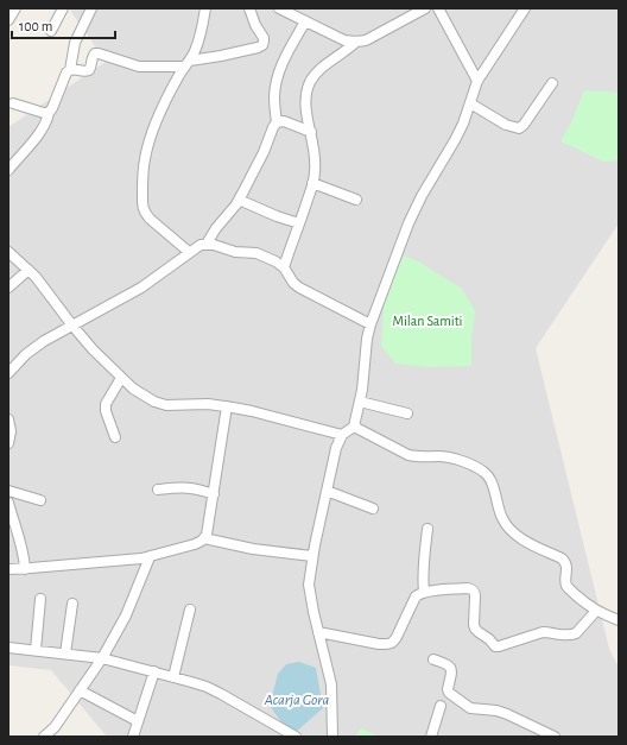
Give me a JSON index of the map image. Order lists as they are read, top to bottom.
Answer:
{
  "water": ["Acarja Gora"],
  "parks": ["Milan Samiti"],
  "scale_bar": "100 m"
}
